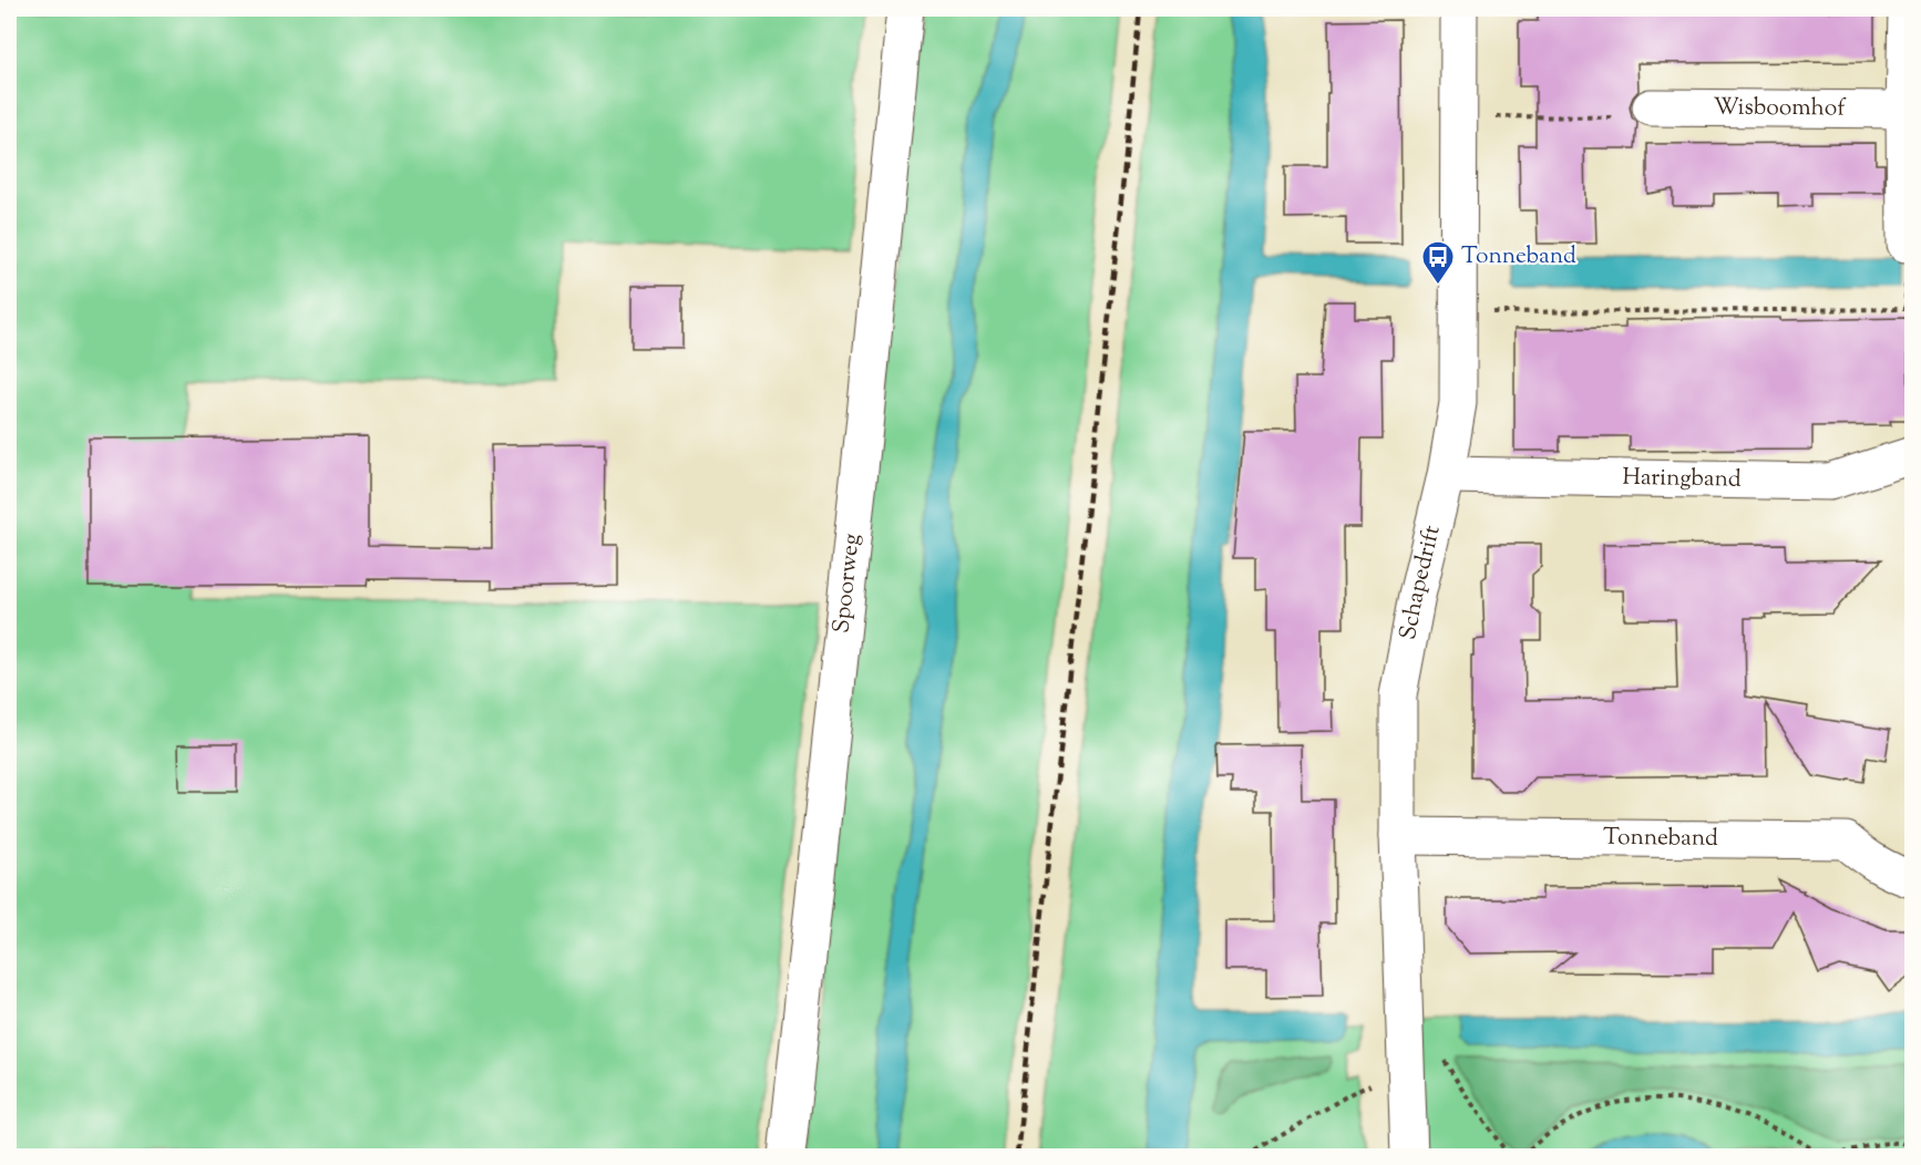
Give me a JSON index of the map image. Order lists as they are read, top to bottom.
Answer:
{
  "streets": {
    "street": [
      "Wisboomhof",
      "Haringband",
      "Schapedrift",
      "Spoorweg",
      "Tonneband"
    ]
  },
  "crossings": [
    ["Haringband", "Schapedrift"],
    ["Schapedrift", "Tonneband"]
  ],
  "places": {
    "bus stop": ["Tonneband"]
  }
}
